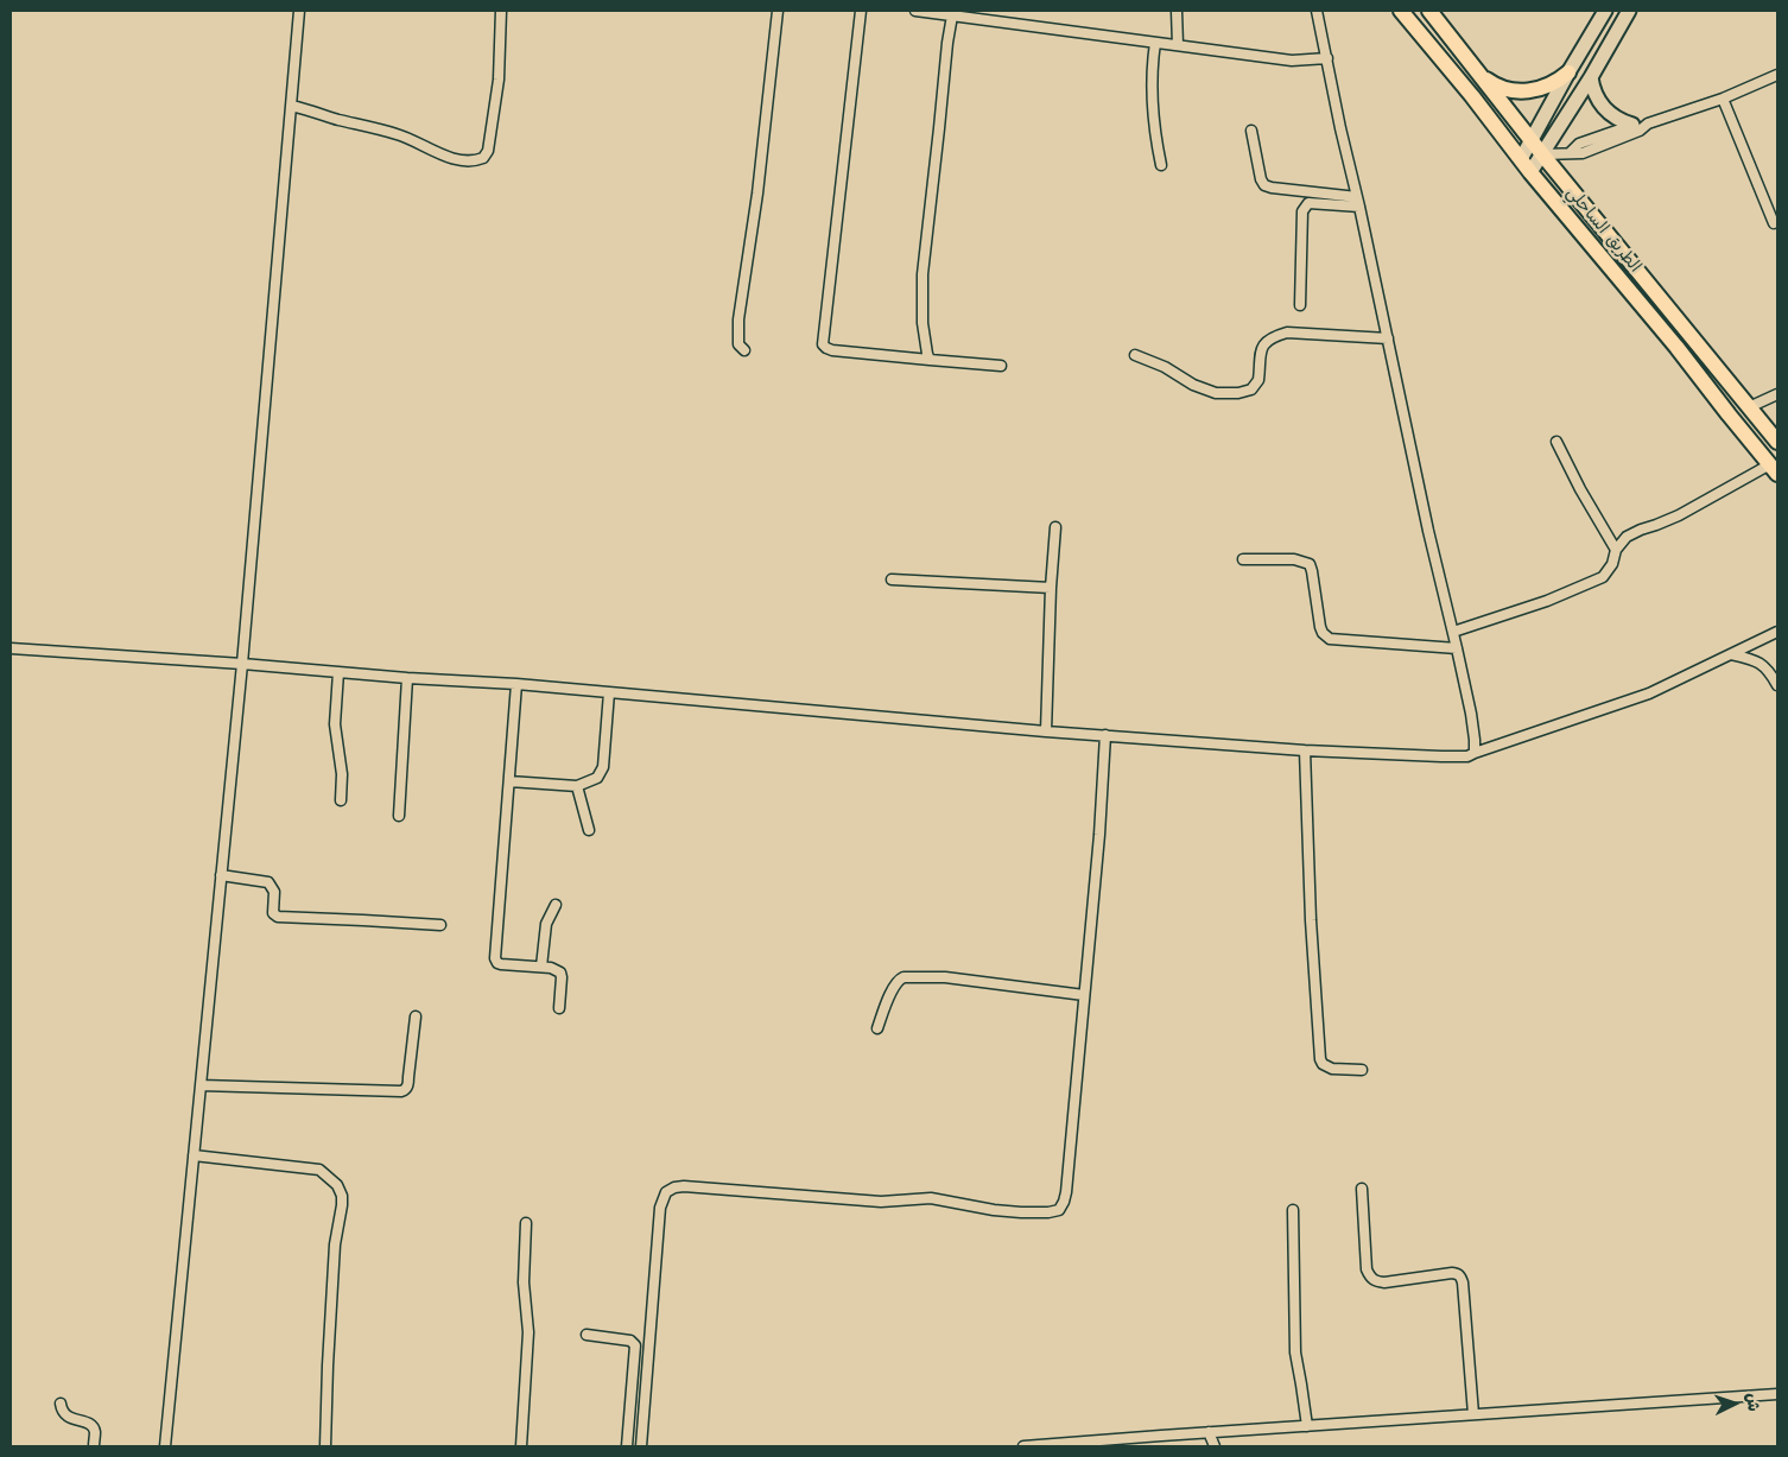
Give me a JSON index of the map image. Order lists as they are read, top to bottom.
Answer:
{
  "streets": {
    "highway": ["الطريق الساحلي"]
  },
  "north": "right"
}
